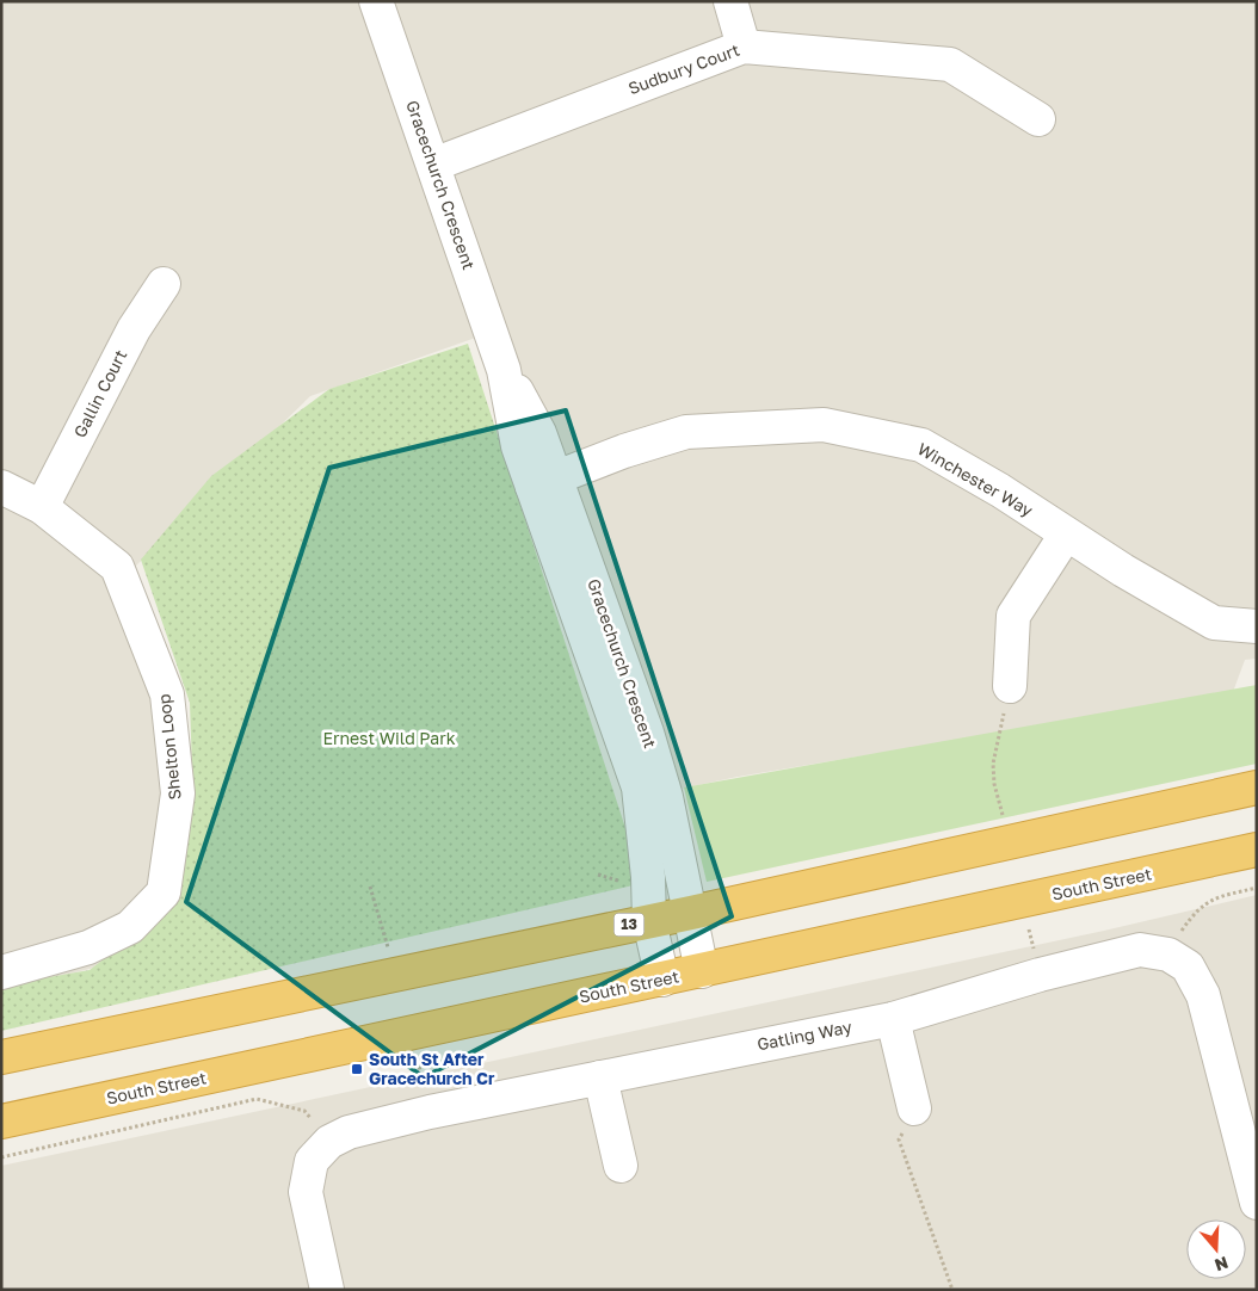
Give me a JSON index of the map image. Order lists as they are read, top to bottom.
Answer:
{
  "streets": {
    "highway": ["South Street", "13"],
    "street": [
      "Sudbury Court",
      "Gracechurch Crescent",
      "Gallin Court",
      "Winchester Way",
      "Shelton Loop",
      "Gatling Way"
    ]
  },
  "crossings": [
    ["Sudbury Court", "Gracechurch Crescent"],
    ["Gracechurch Crescent", "Winchester Way"],
    ["Gracechurch Crescent", "South Street"],
    ["Gracechurch Crescent", "13"],
    ["Gallin Court", "Shelton Loop"]
  ],
  "parks": ["Ernest Wild Park"],
  "places": {
    "transit": ["South St After Gracechurch Cr"]
  },
  "north": "bottom"
}
